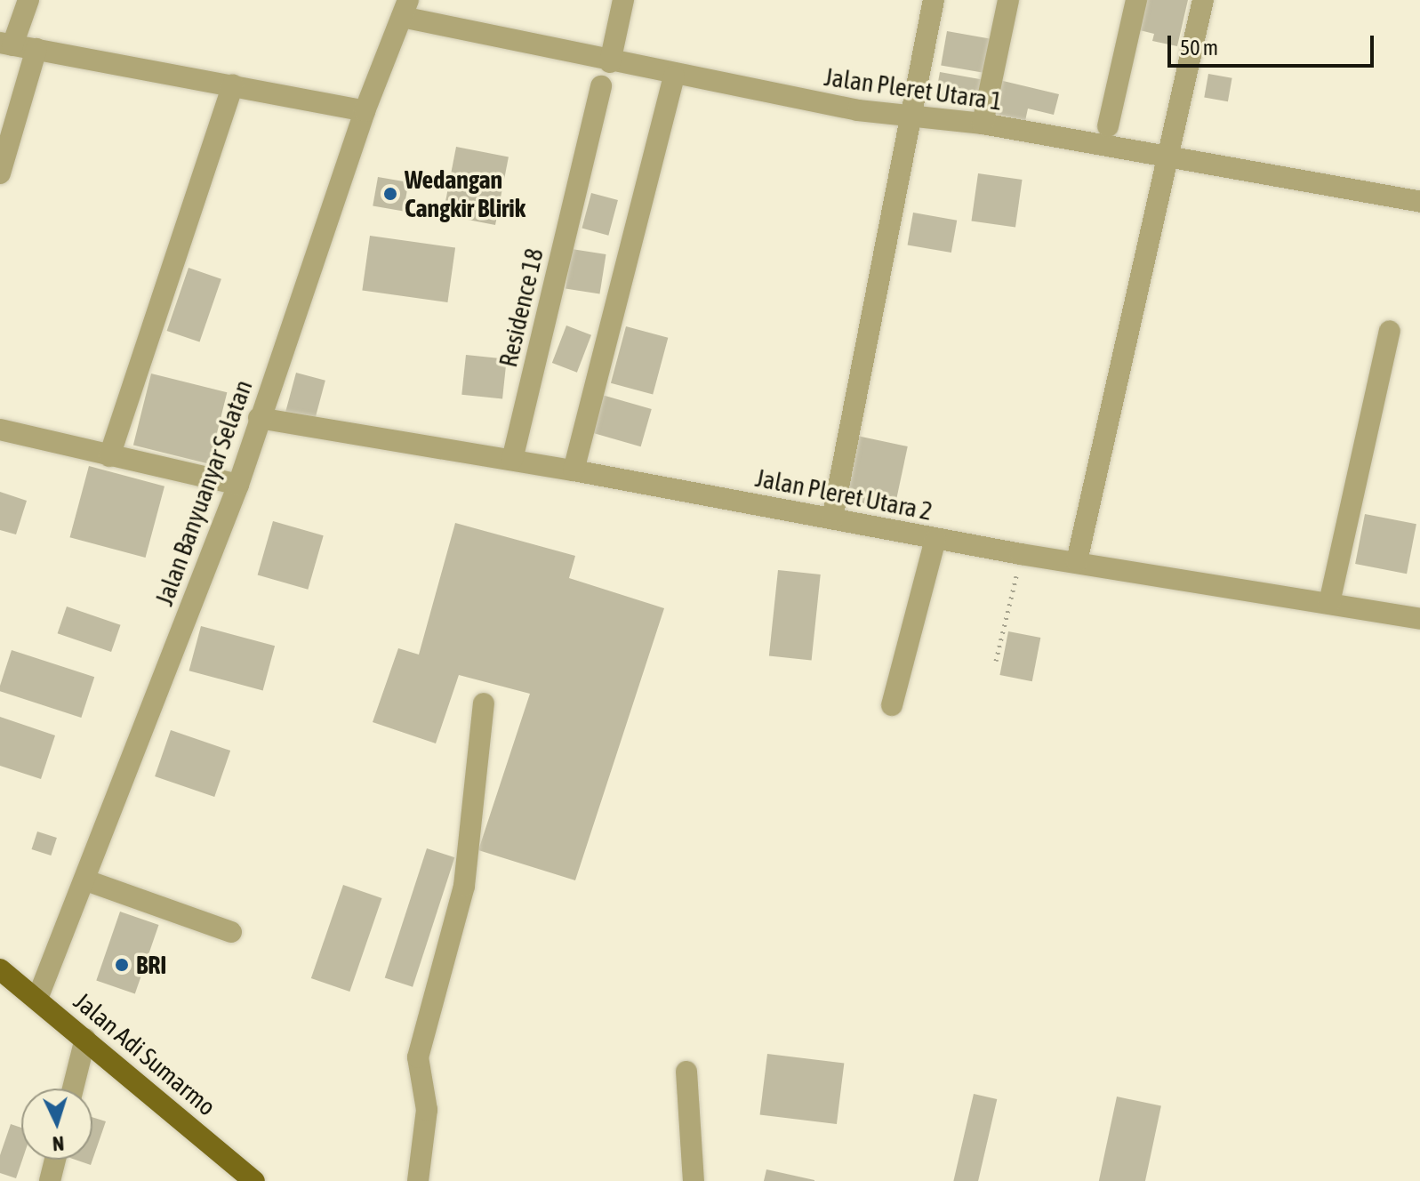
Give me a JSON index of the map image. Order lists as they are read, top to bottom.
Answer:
{
  "streets": {
    "main road": ["Jalan Adi Sumarmo"],
    "street": [
      "Jalan Pleret Utara 1",
      "Residence 18",
      "Jalan Banyuanyar Selatan",
      "Jalan Pleret Utara 2"
    ]
  },
  "crossings": [
    ["Jalan Pleret Utara 1", "Jalan Banyuanyar Selatan"],
    ["Residence 18", "Jalan Pleret Utara 2"],
    ["Jalan Banyuanyar Selatan", "Jalan Pleret Utara 2"],
    ["Jalan Banyuanyar Selatan", "Jalan Adi Sumarmo"]
  ],
  "places": ["Wedangan Cangkir Blirik", "BRI"],
  "scale_bar": "50 m",
  "north": "bottom"
}
